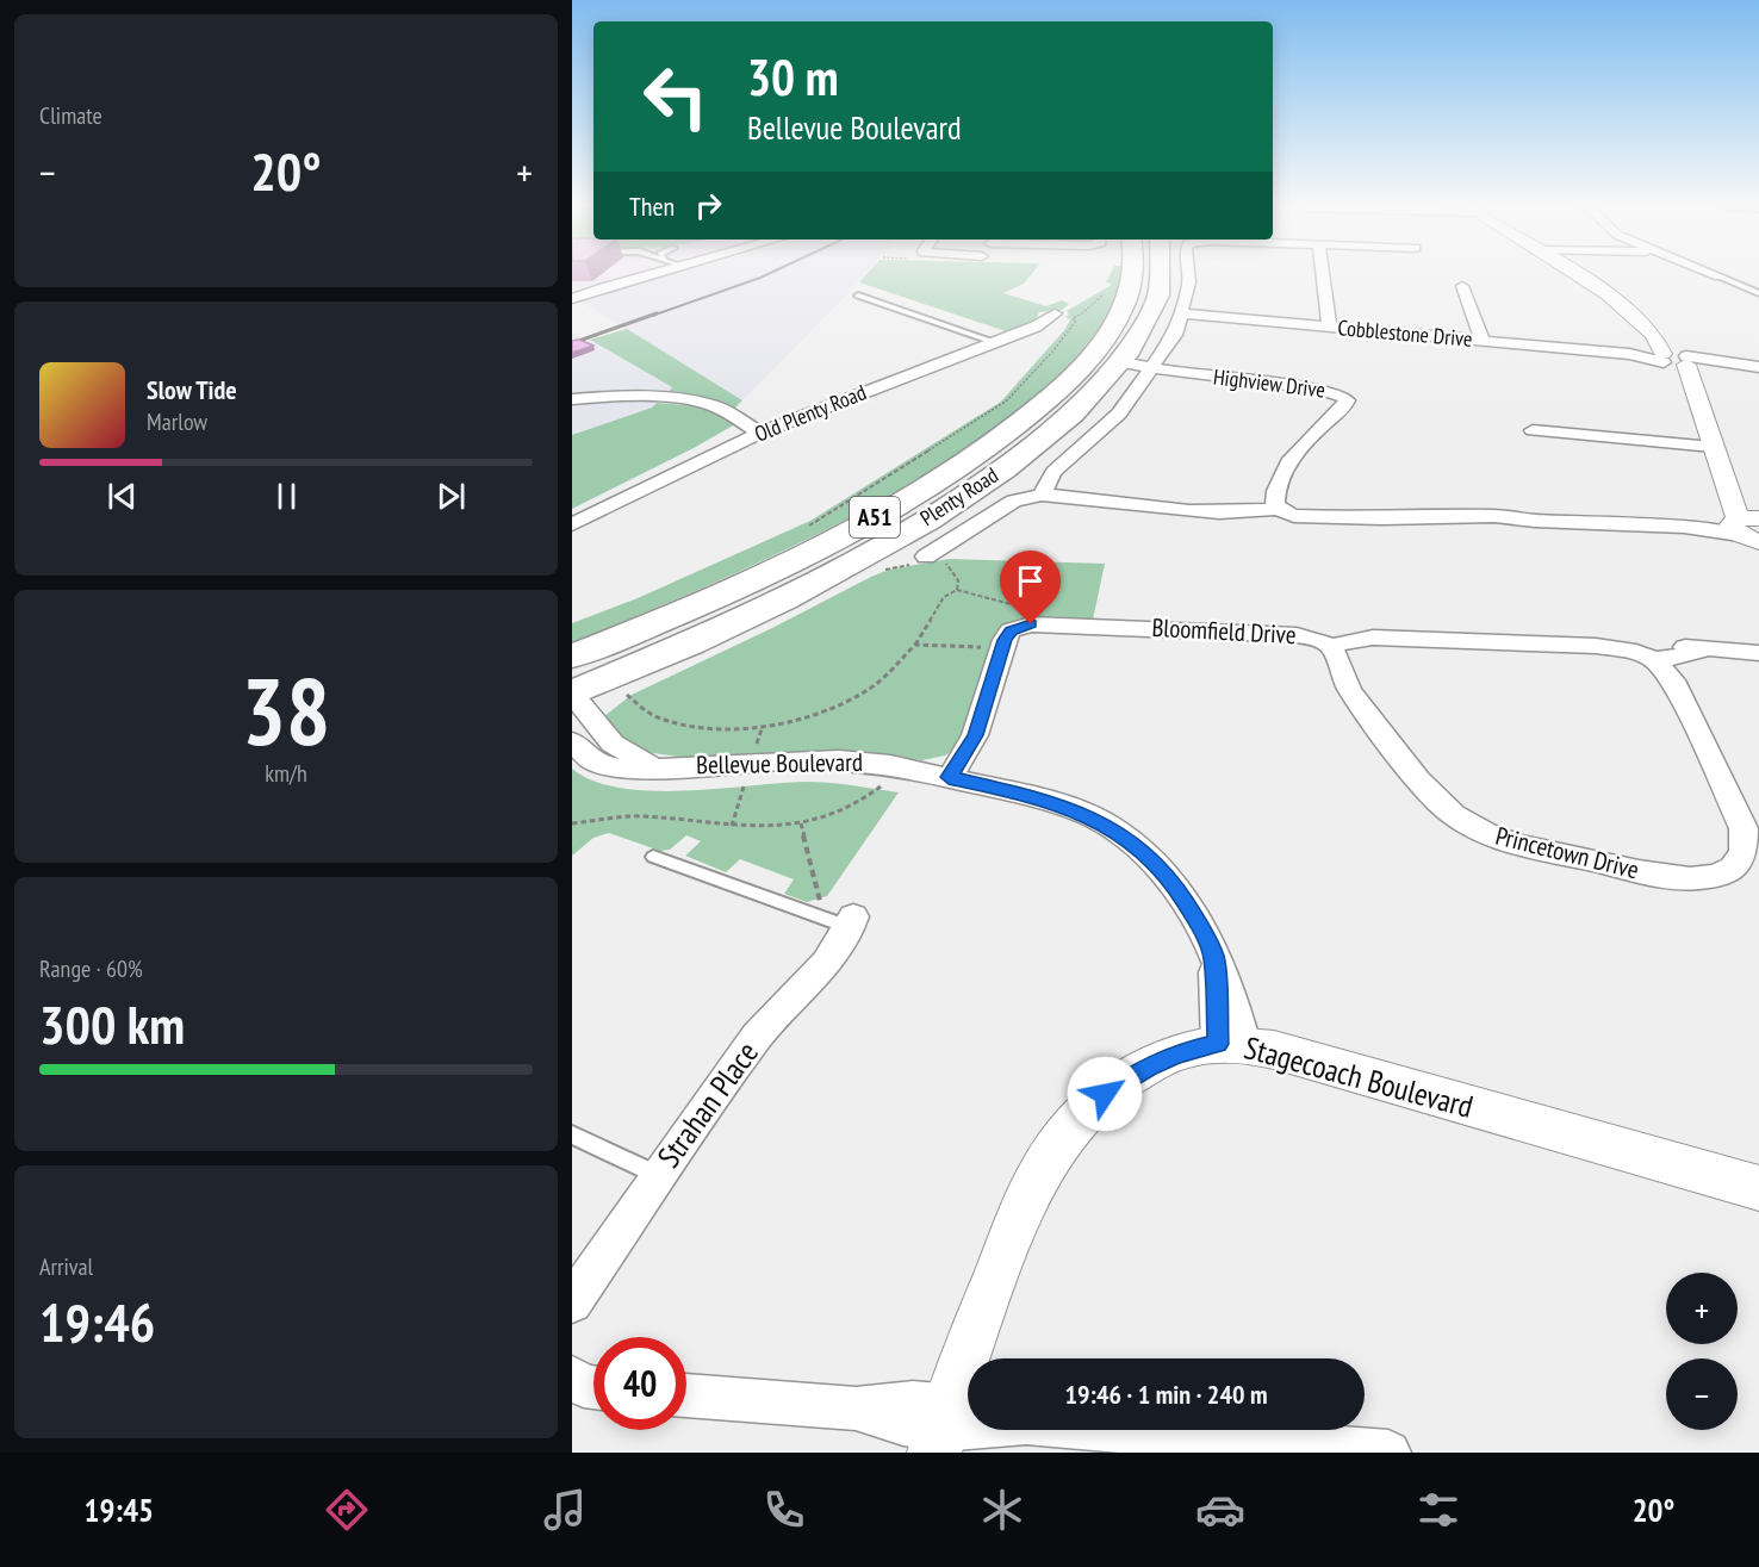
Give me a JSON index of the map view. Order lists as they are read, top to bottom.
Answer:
{
  "streets": {
    "highway": ["Plenty Road", "A51"],
    "street": [
      "Cobblestone Drive",
      "Highview Drive",
      "Old Plenty Road",
      "Bloomfield Drive",
      "Bellevue Boulevard",
      "Princetown Drive",
      "Stagecoach Boulevard",
      "Strahan Place"
    ]
  },
  "crossings": [
    ["Highview Drive", "Plenty Road"],
    ["Bloomfield Drive", "Princetown Drive"],
    ["Bellevue Boulevard", "Stagecoach Boulevard"]
  ],
  "page": {
    "tile": [
      "Climate",
      ["38", "km/h"],
      ["Range · 60%", "300 km"],
      ["Arrival", "19:46"]
    ],
    "turn": ["30 m", "Bellevue Boulevard"],
    "heat": ["−", "20°", "+"],
    "then": "Then",
    "song": ["Slow Tide", "Marlow"],
    "map_buttons": ["+", "−"],
    "limit": "40",
    "trip": "19:46 · 1 min · 240 m",
    "tabs": ["19:45", "20°"]
  }
}
